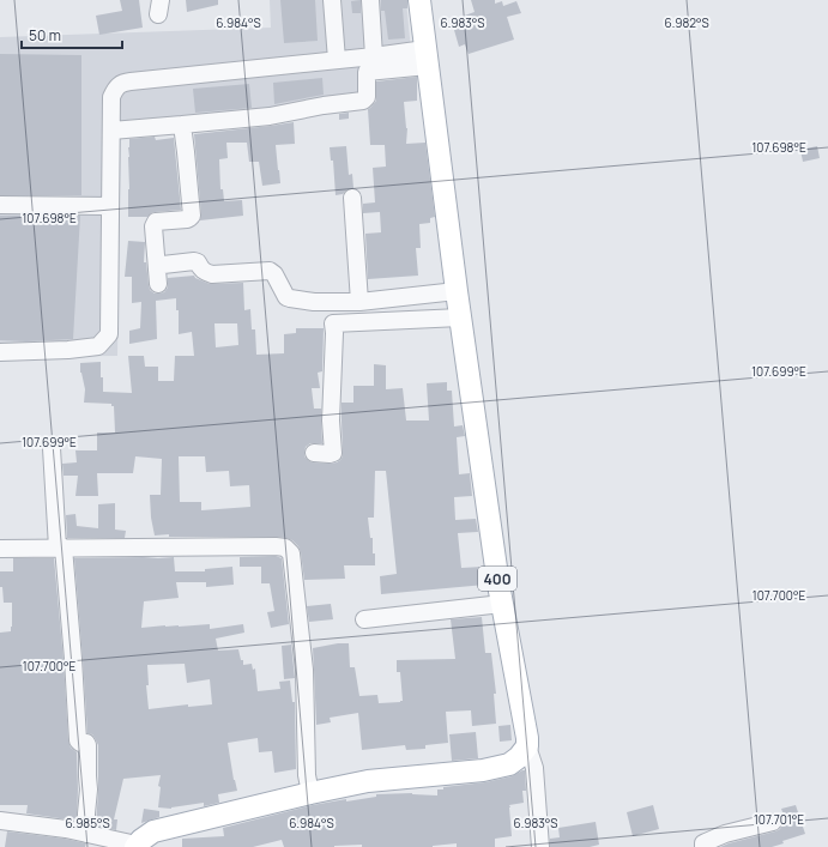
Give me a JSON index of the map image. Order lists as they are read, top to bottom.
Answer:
{
  "streets": {
    "main road": ["400"]
  },
  "scale_bar": "50 m",
  "coordinates": [
    "6.984°S",
    "6.983°S",
    "6.982°S",
    "107.698°E",
    "107.699°E",
    "107.700°E",
    "107.701°E",
    "6.985°S"
  ]
}
